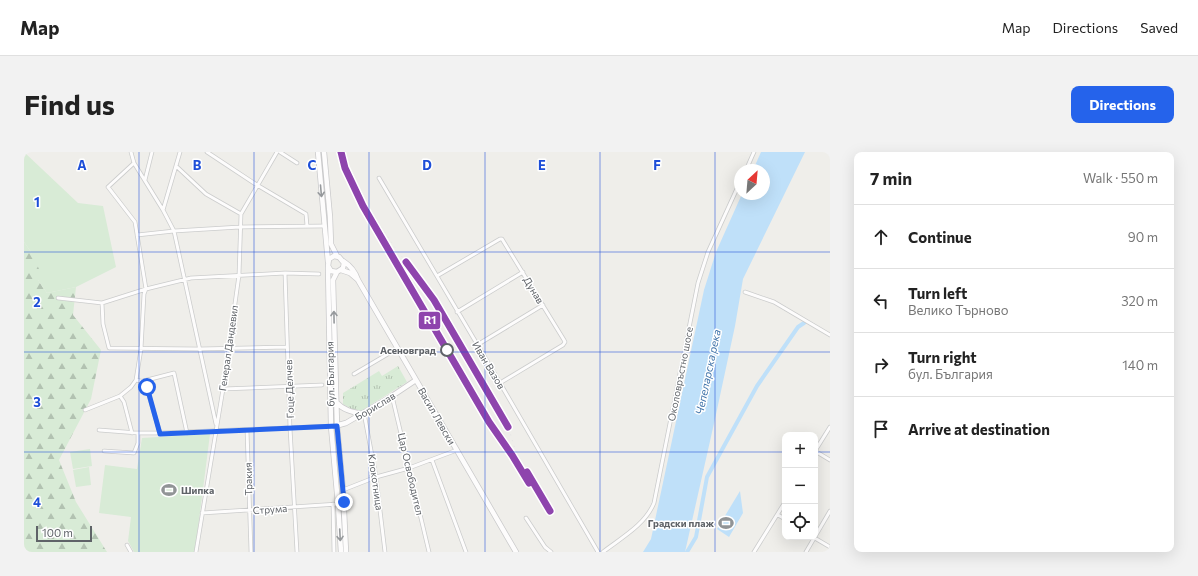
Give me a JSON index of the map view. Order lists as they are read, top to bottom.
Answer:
{
  "streets": {
    "main road": ["бул. България", "Борислав", "Васил Левски"],
    "street": [
      "Дунав",
      "Генерал Дандевил",
      "Иван Вазов",
      "Околовръстно шосе",
      "Гоце Делчев",
      "Цар Освободител",
      "Тракия",
      "Клокотница",
      "Струма"
    ]
  },
  "crossings": [
    ["Дунав", "Иван Вазов"],
    ["Генерал Дандевил", "Струма"],
    ["бул. България", "Борислав"],
    ["бул. България", "Васил Левски"],
    ["бул. България", "Струма"],
    ["Гоце Делчев", "Струма"],
    ["Борислав", "Васил Левски"],
    ["Борислав", "Цар Освободител"],
    ["Борислав", "Клокотница"],
    ["Тракия", "Струма"]
  ],
  "water": ["Чепеларска река"],
  "places": {
    "other": ["Асеновград"],
    "sports": ["Шипка", "Градски плаж"]
  },
  "lines": ["transit line R1"],
  "scale_bar": "100 m",
  "north": "top right",
  "page": {
    "header": "Map",
    "nav": ["Map", "Directions", "Saved"],
    "buttons": "Directions",
    "title": "Find us",
    "heading": ["7 min", "Walk · 550 m"],
    "list": [
      ["Continue", "90 m"],
      ["Turn left", "Велико Търново", "320 m"],
      ["Turn right", "бул. България", "140 m"],
      "Arrive at destination"
    ],
    "map_buttons": ["+", "−"],
    "scale": "100 m"
  },
  "grid": {
    "columns": [
      "A",
      "B",
      "C",
      "D",
      "E",
      "F"
    ],
    "rows": [
      "1",
      "2",
      "3",
      "4"
    ]
  }
}
